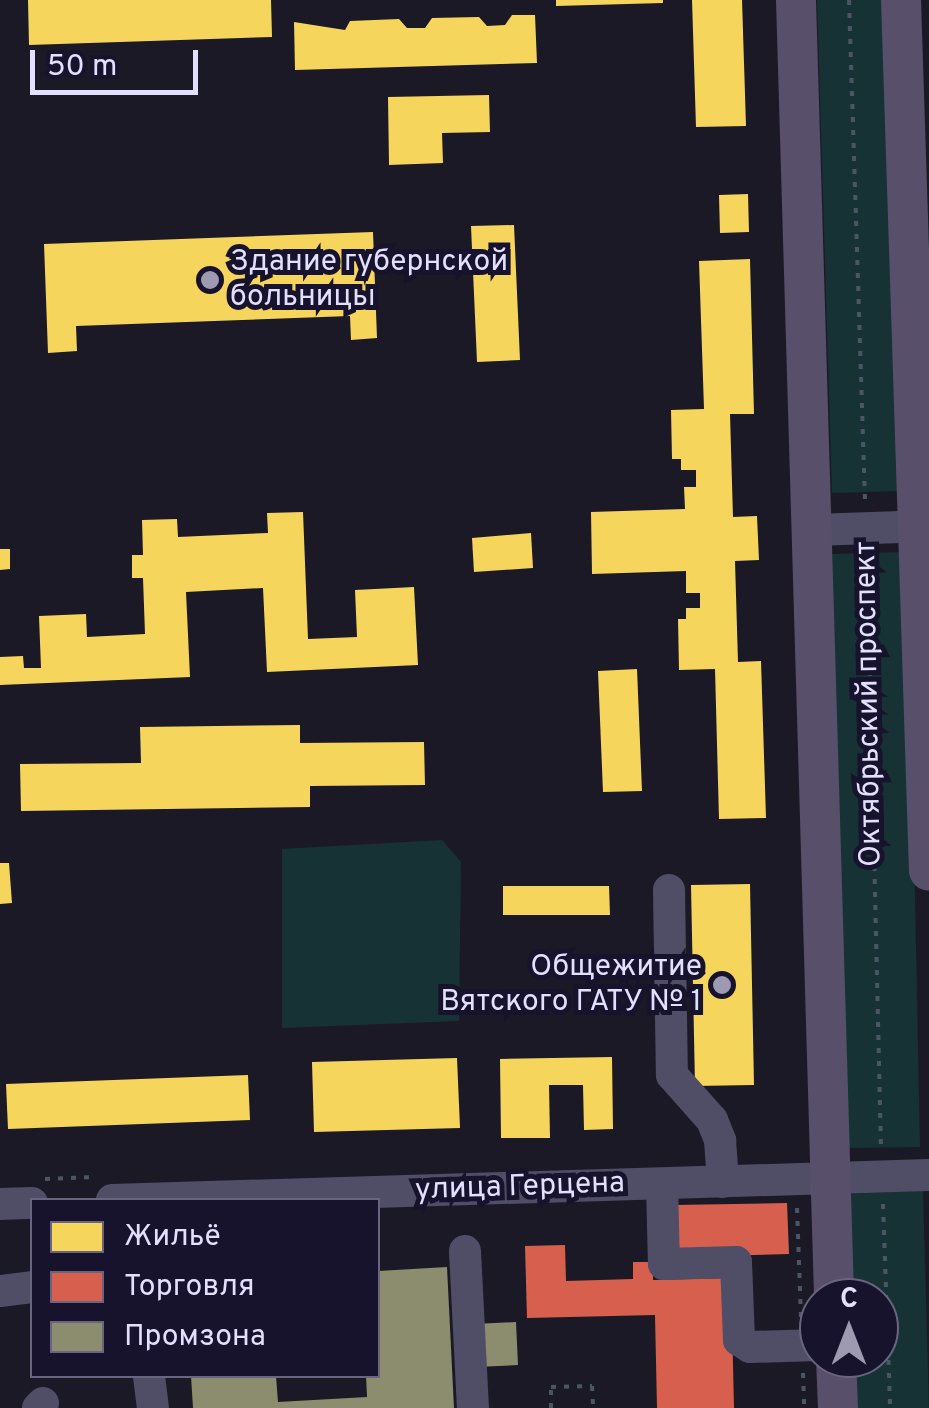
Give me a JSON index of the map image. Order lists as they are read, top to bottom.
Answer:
{
  "streets": {
    "main road": ["Октябрьский проспект"],
    "street": ["улица Герцена"]
  },
  "crossings": [
    ["Октябрьский проспект", "улица Герцена"]
  ],
  "places": ["Здание губернской больницы", "Общежитие Вятского ГАТУ № 1"],
  "legend": ["Жильё", "Торговля", "Промзона"],
  "scale_bar": "50 m",
  "north": "top"
}
